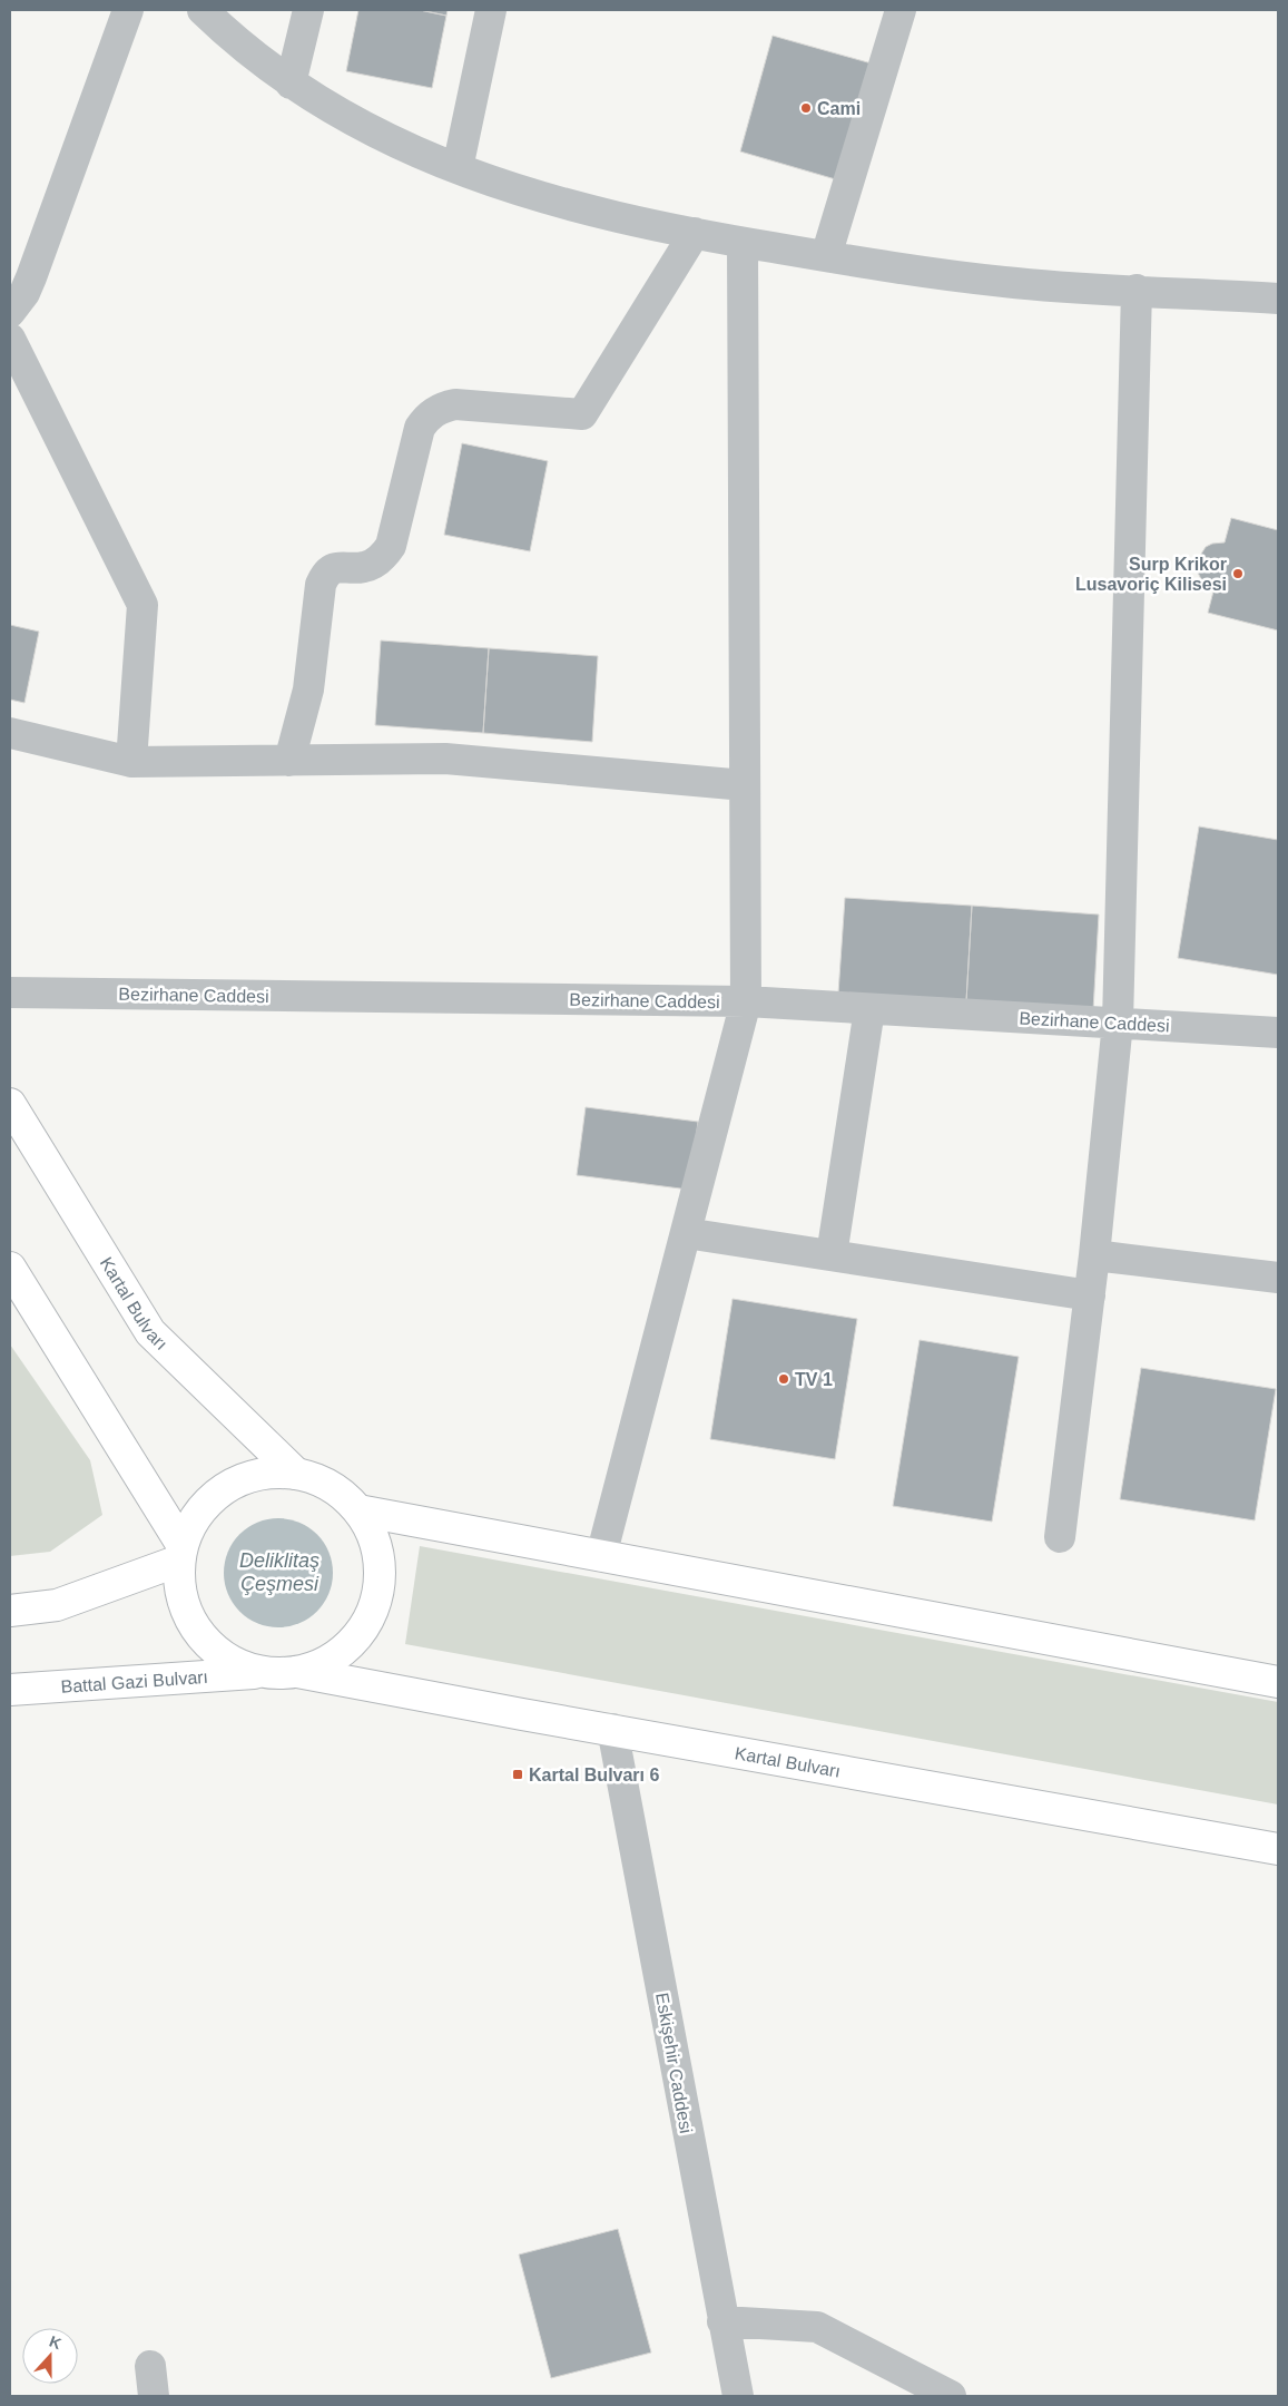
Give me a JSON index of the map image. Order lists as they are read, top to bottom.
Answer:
{
  "streets": {
    "main road": ["Kartal Bulvarı", "Battal Gazi Bulvarı"],
    "street": ["Bezirhane Caddesi", "Eskişehir Caddesi"]
  },
  "crossings": [
    ["Kartal Bulvarı", "Eskişehir Caddesi"]
  ],
  "water": ["Deliklitaş Çeşmesi"],
  "places": {
    "other": ["Cami", "Surp Krikor Lusavoriç Kilisesi", "TV 1"],
    "transit": ["Kartal Bulvarı 6"]
  },
  "north": "top"
}
